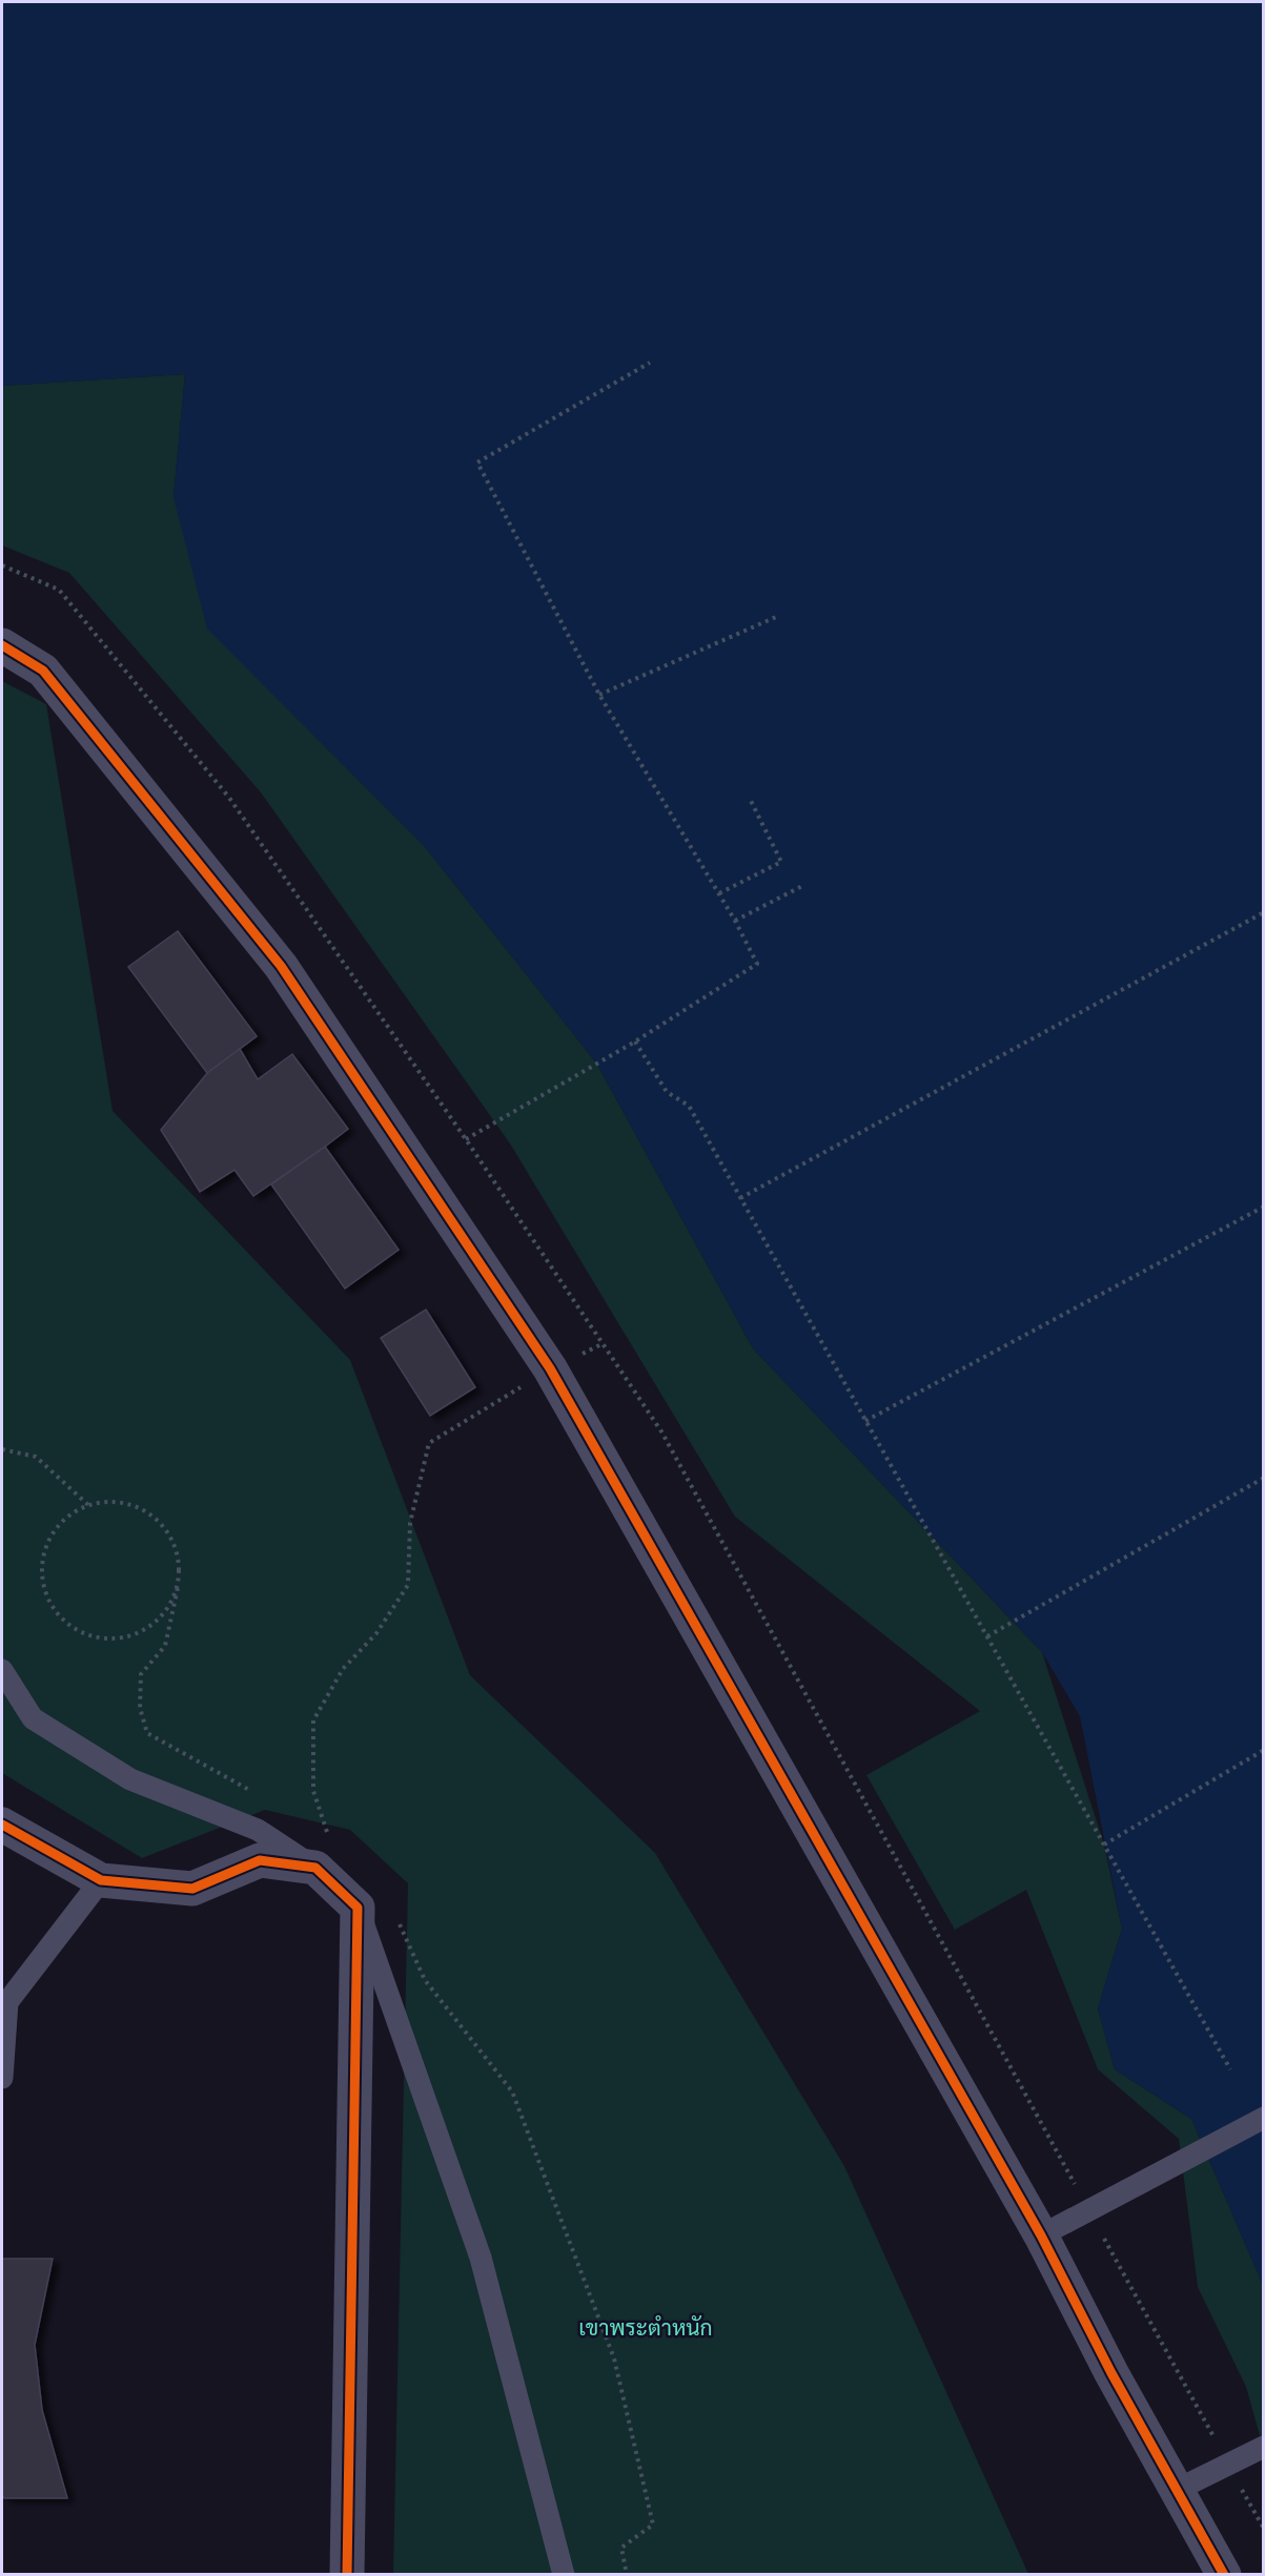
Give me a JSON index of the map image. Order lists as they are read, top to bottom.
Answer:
{
  "parks": ["เขาพระตำหนัก"]
}
